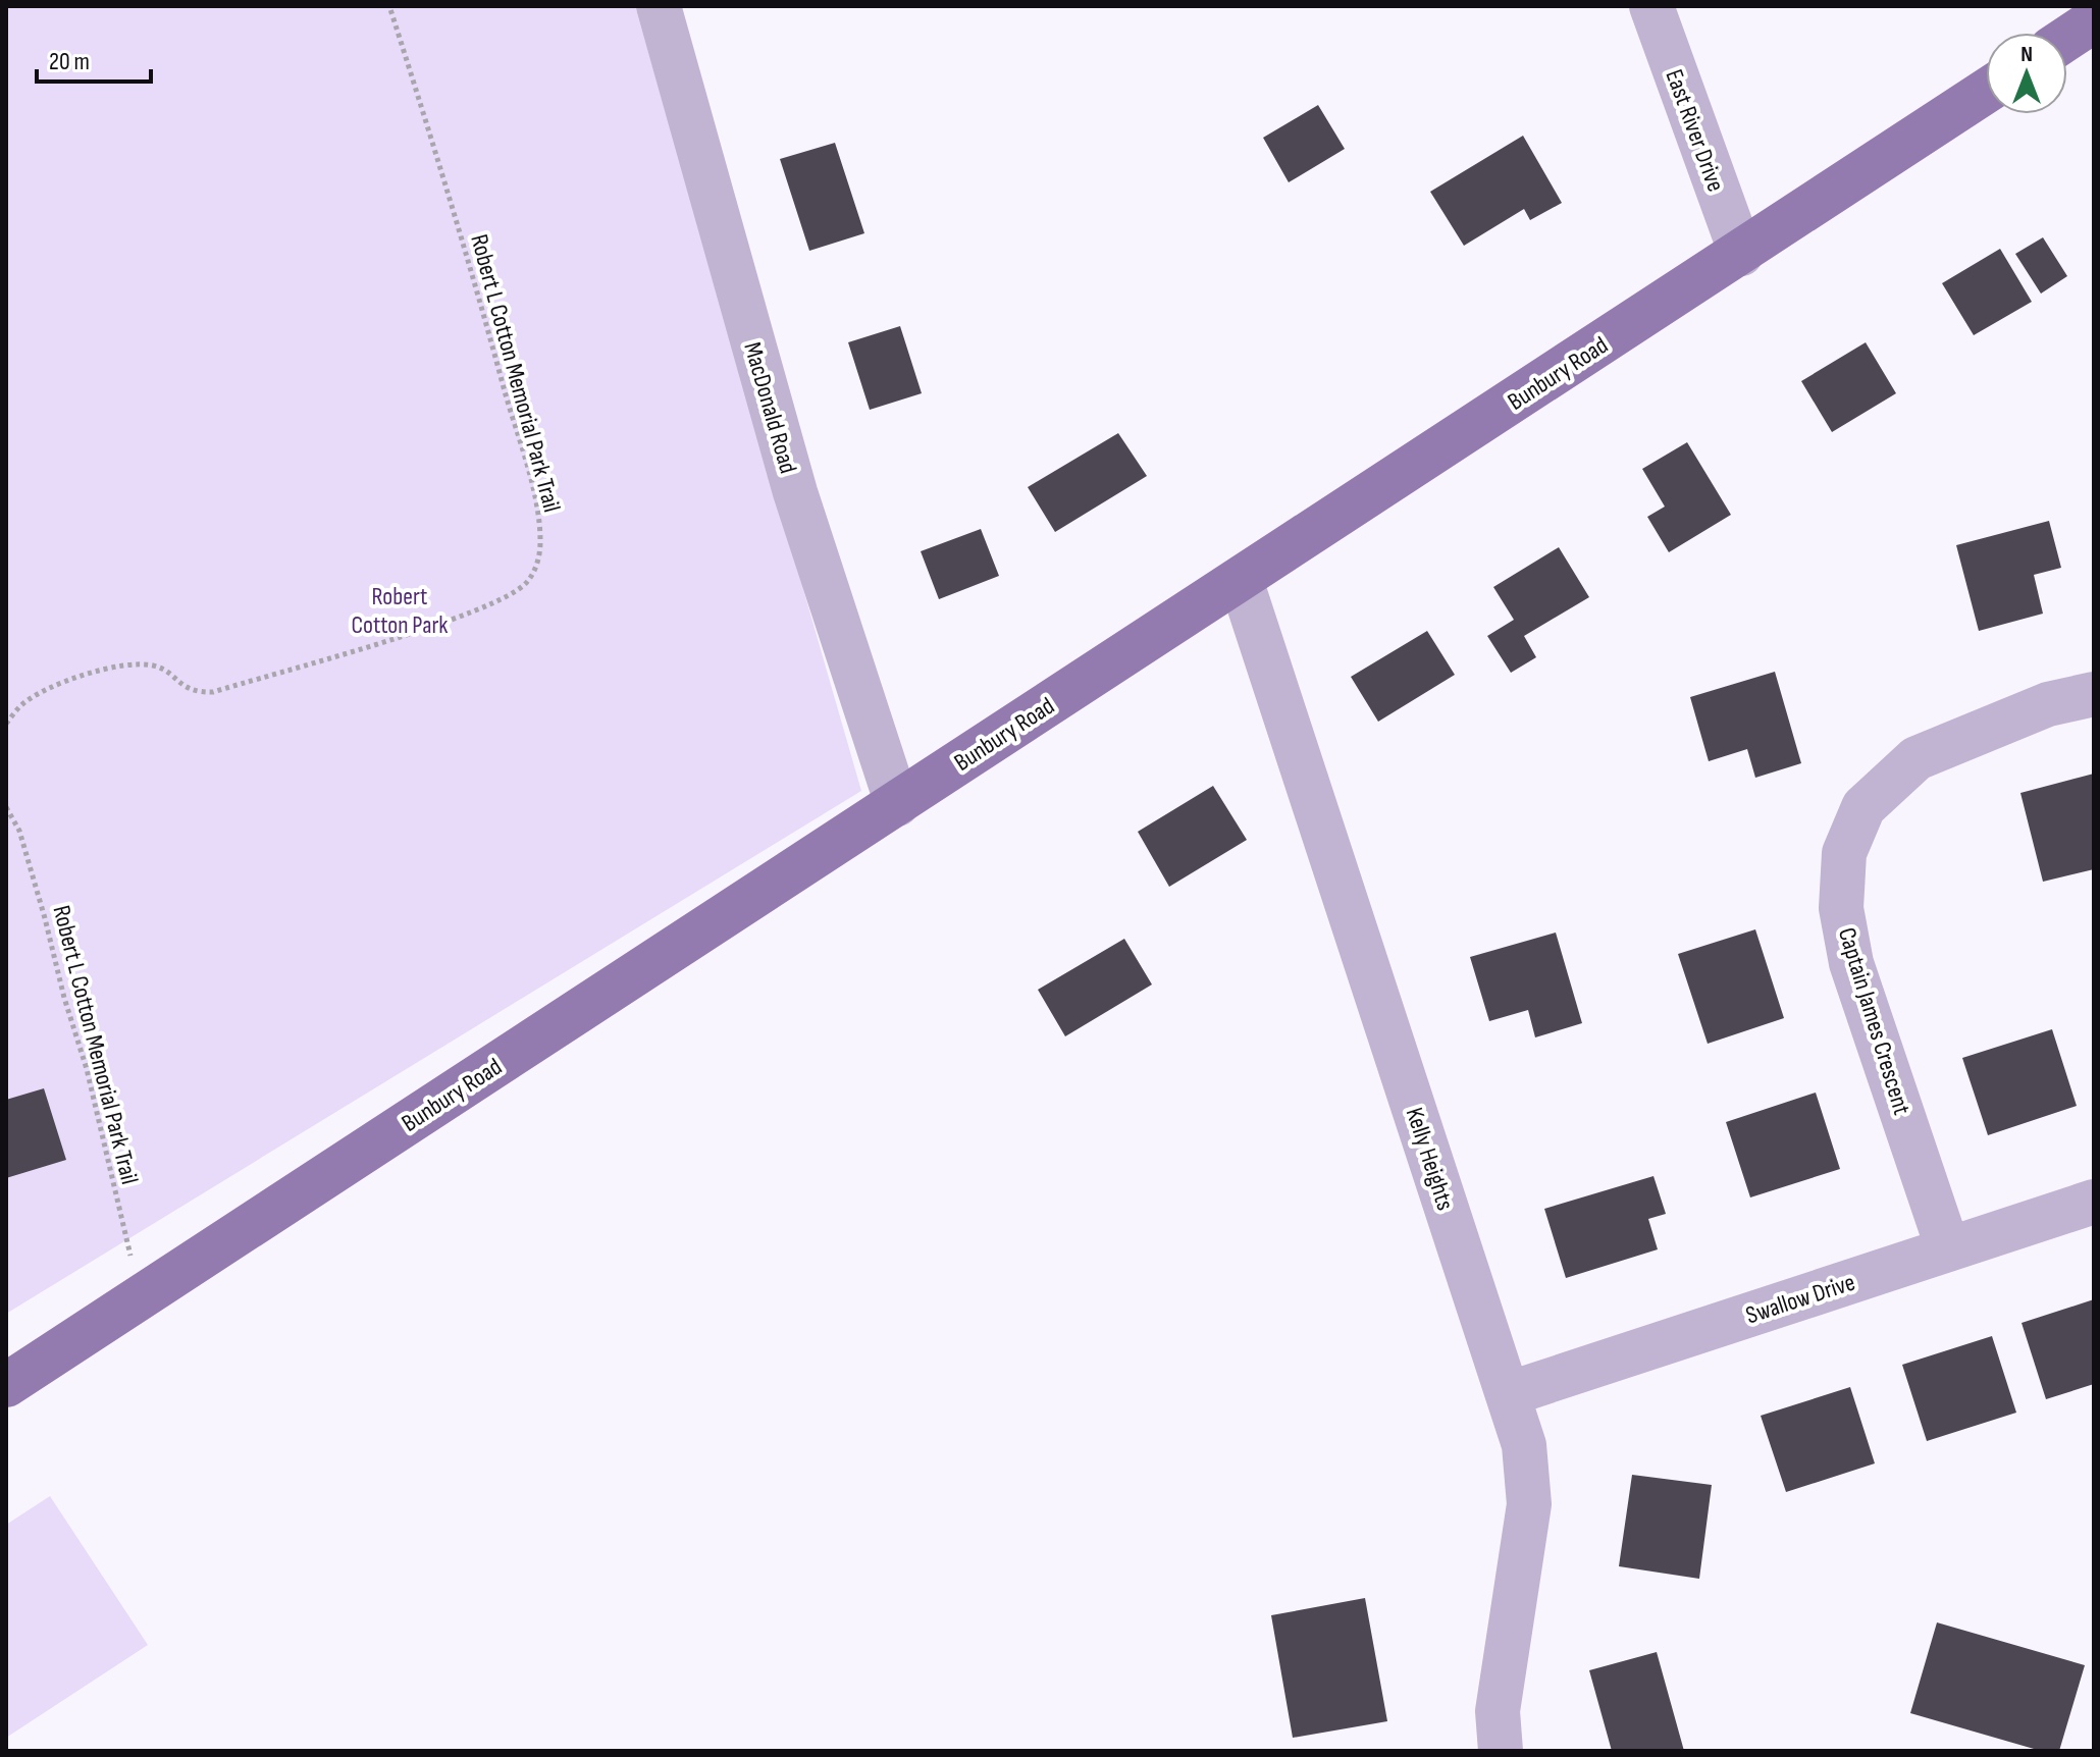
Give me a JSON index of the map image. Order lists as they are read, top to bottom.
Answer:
{
  "streets": {
    "main road": ["Bunbury Road"],
    "street": [
      "East River Drive",
      "MacDonald Road",
      "Captain James Crescent",
      "Kelly Heights",
      "Swallow Drive"
    ],
    "path": ["Robert L Cotton Memorial Park Trail"]
  },
  "crossings": [
    ["East River Drive", "Bunbury Road"],
    ["Robert L Cotton Memorial Park Trail", "Bunbury Road"],
    ["Bunbury Road", "MacDonald Road"],
    ["Bunbury Road", "Kelly Heights"],
    ["Captain James Crescent", "Swallow Drive"],
    ["Kelly Heights", "Swallow Drive"]
  ],
  "parks": ["Robert Cotton Park"],
  "scale_bar": "20 m",
  "north": "top"
}
